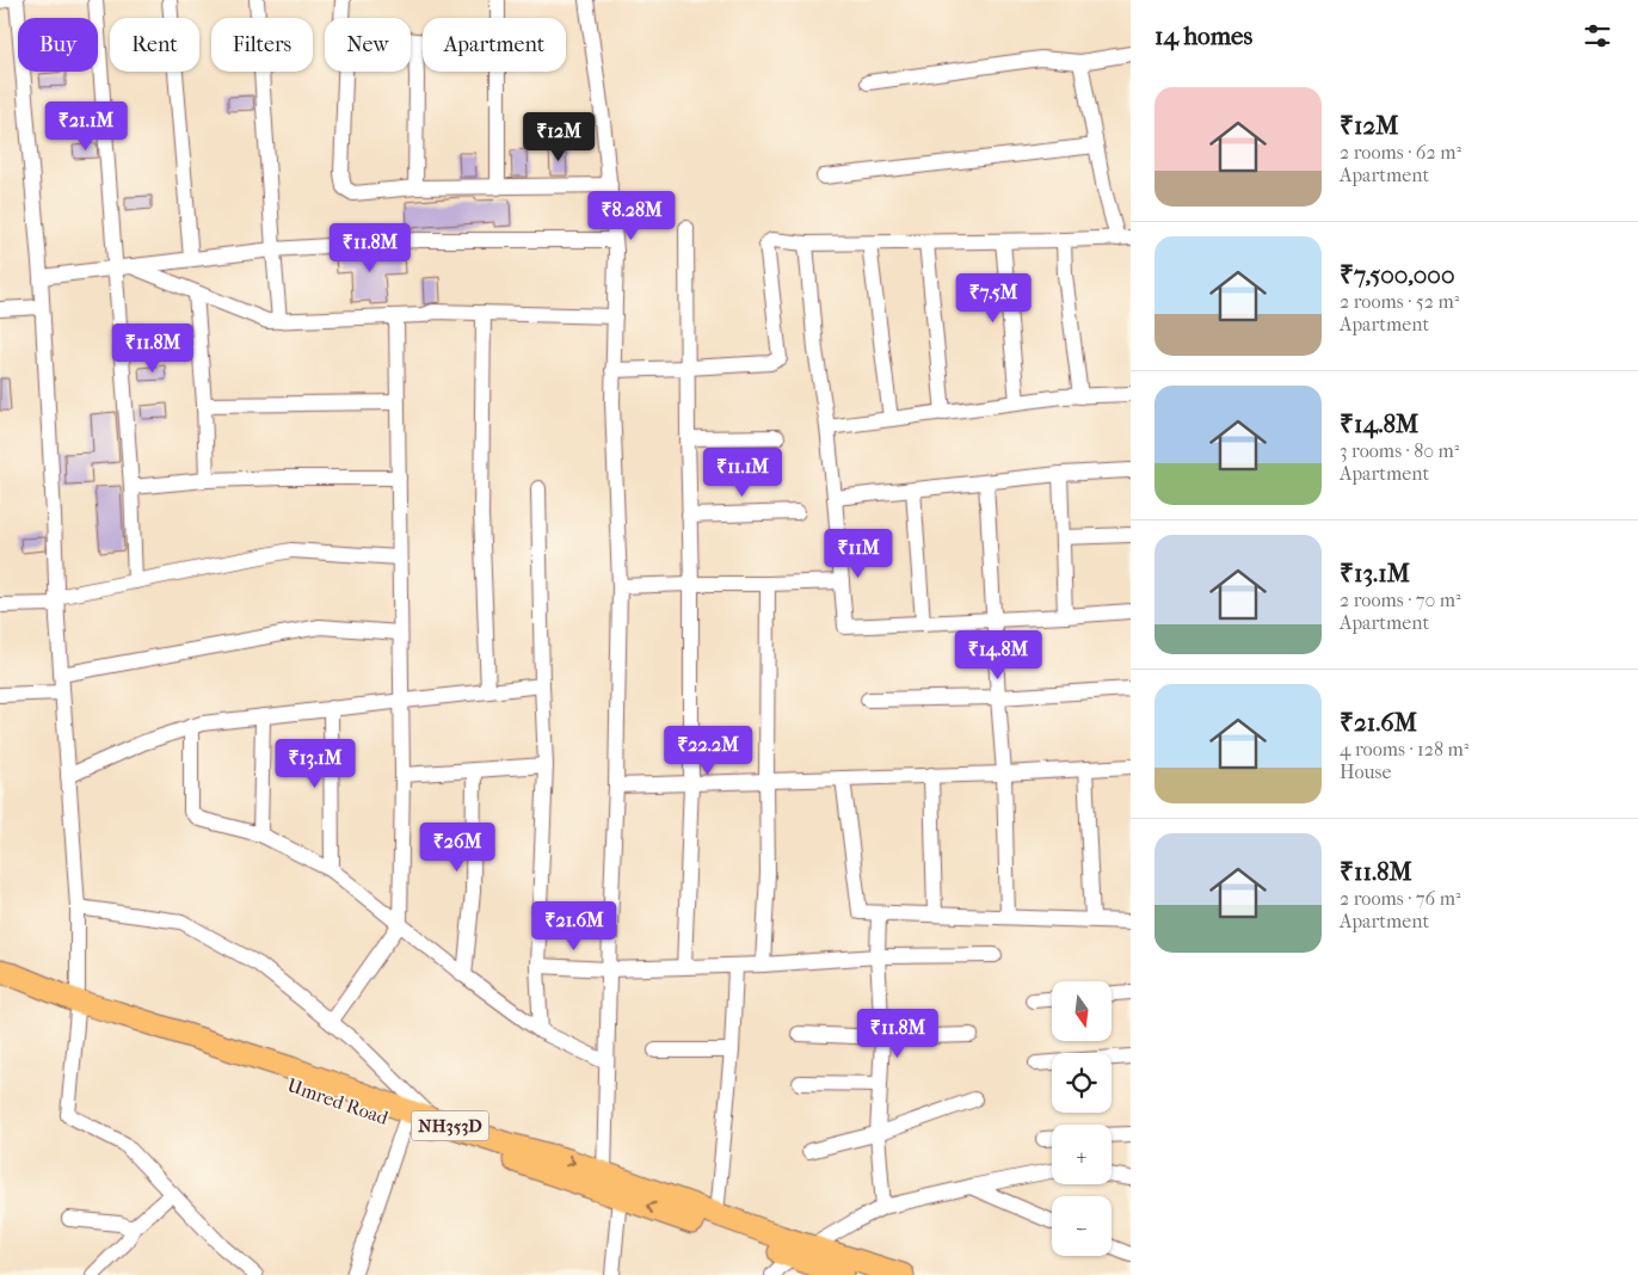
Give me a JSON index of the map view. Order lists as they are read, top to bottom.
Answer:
{
  "streets": {
    "highway": ["NH353D"]
  },
  "north": "bottom",
  "page": {
    "heading": "14 homes",
    "chip": [
      "Buy",
      "Rent",
      "Filters",
      "New",
      "Apartment"
    ],
    "list": [
      {
        "name": "₹12M",
        "note": "2 rooms · 62 m² · Apartment"
      },
      {
        "name": "₹7,500,000",
        "note": "2 rooms · 52 m² · Apartment"
      },
      {
        "name": "₹14.8M",
        "note": "3 rooms · 80 m² · Apartment"
      },
      {
        "name": "₹13.1M",
        "note": "2 rooms · 70 m² · Apartment"
      },
      {
        "name": "₹21.6M",
        "note": "4 rooms · 128 m² · House"
      },
      {
        "name": "₹11.8M",
        "note": "2 rooms · 76 m² · Apartment"
      }
    ],
    "price": [
      "₹21.1M",
      "₹12M",
      "₹8.28M",
      "₹11.8M",
      "₹7.5M",
      "₹11.8M",
      "₹11.1M",
      "₹11M",
      "₹14.8M",
      "₹22.2M",
      "₹13.1M",
      "₹26M",
      "₹21.6M",
      "₹11.8M"
    ],
    "map_buttons": ["+", "−"]
  }
}
